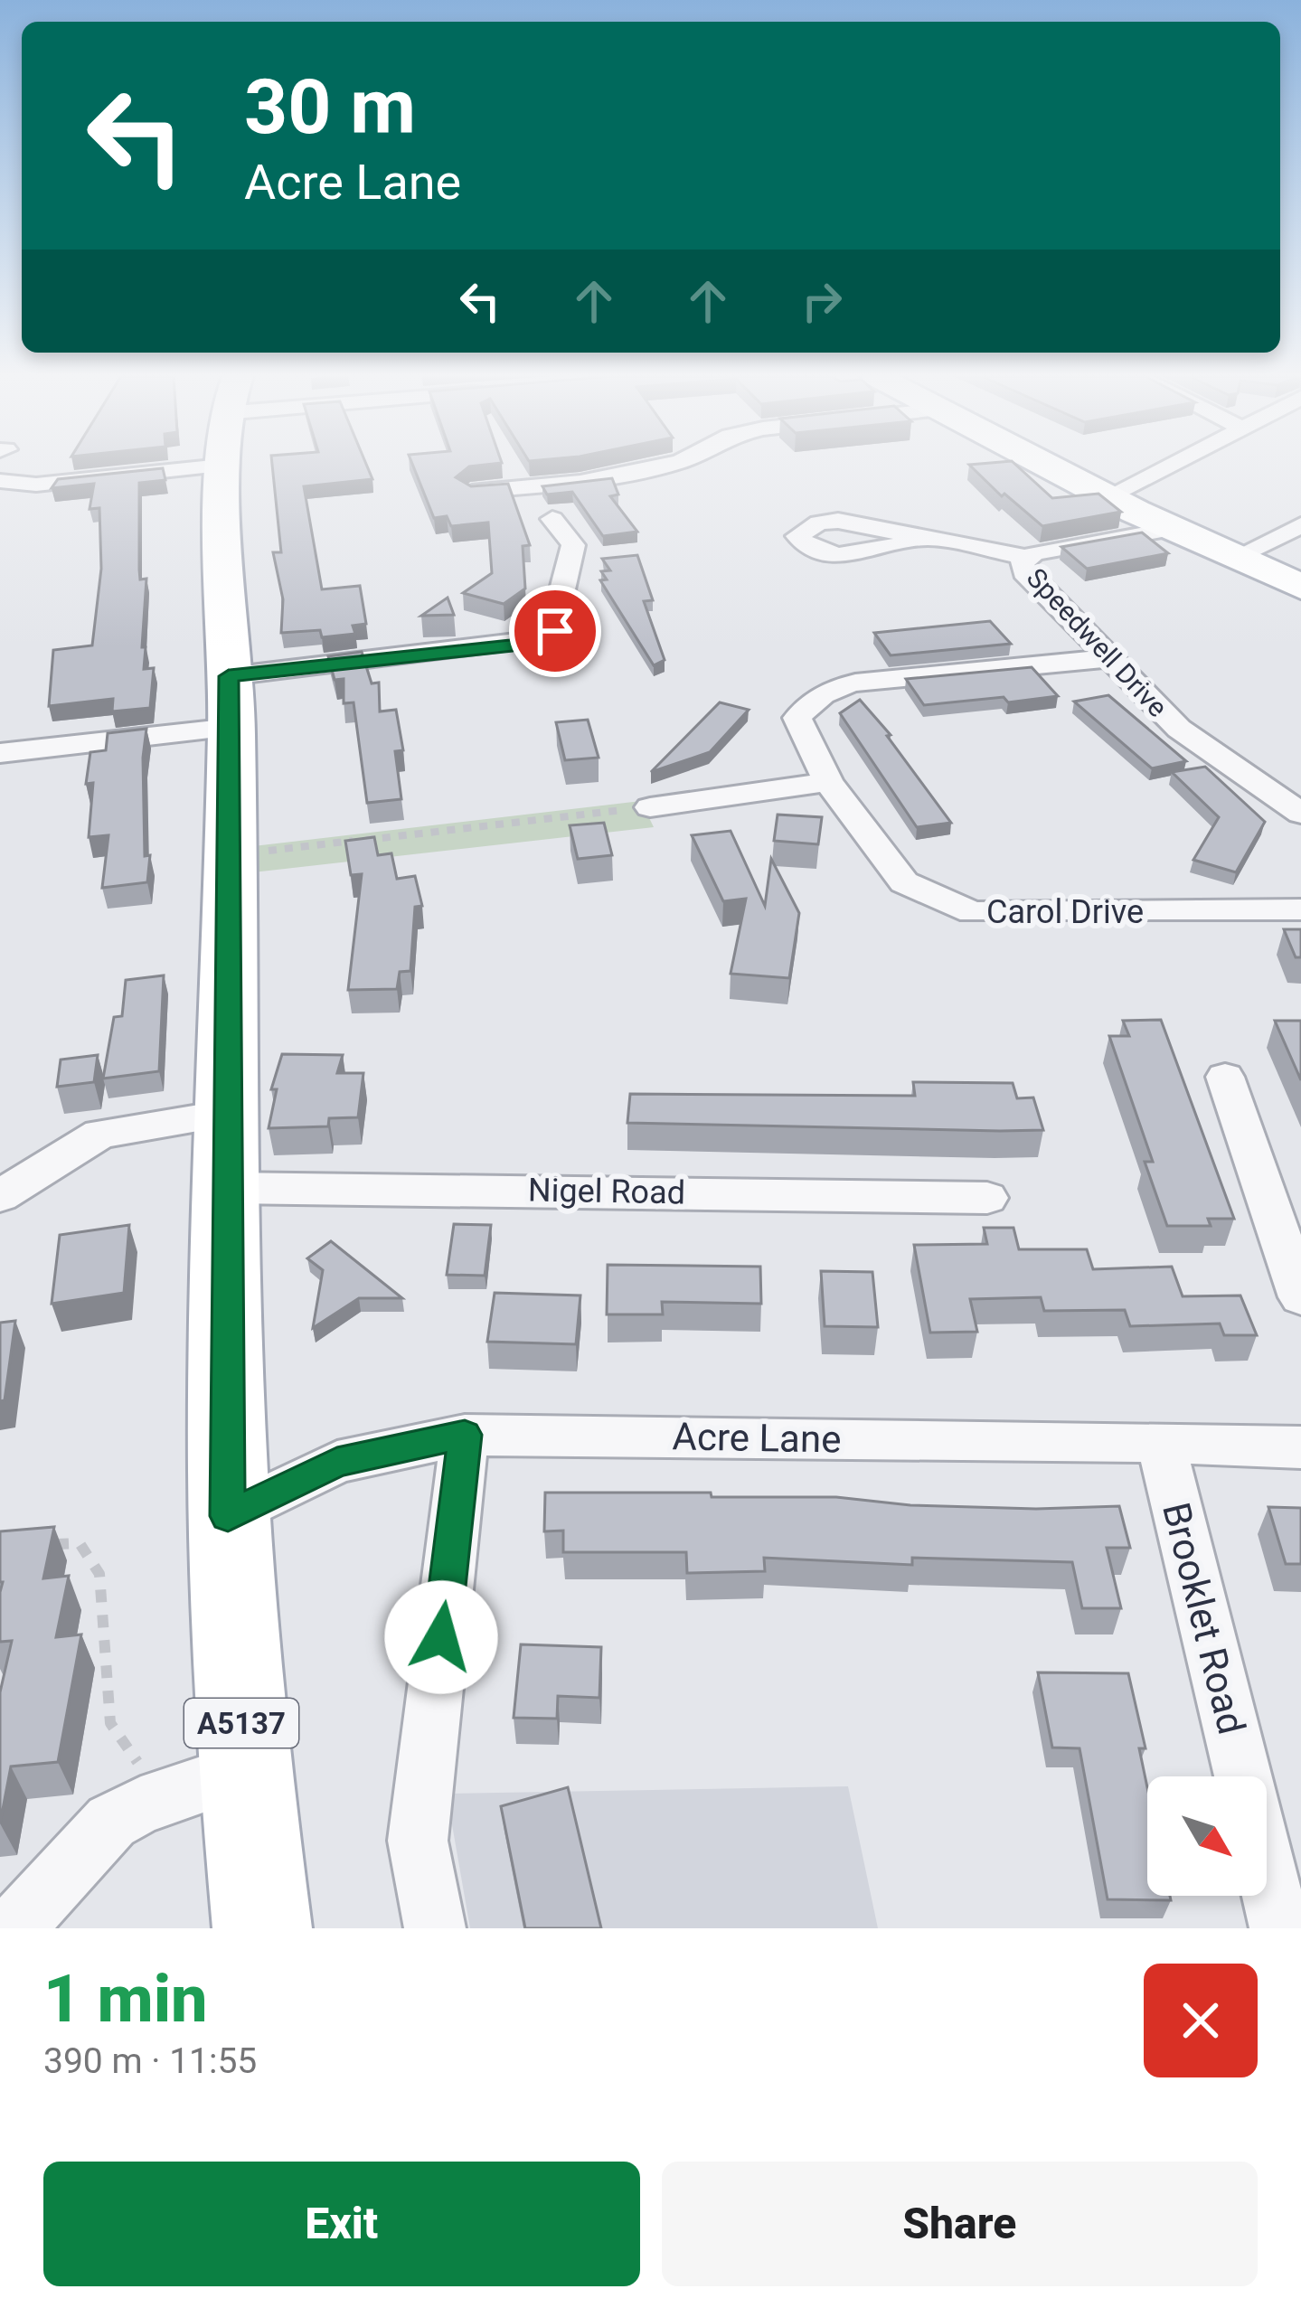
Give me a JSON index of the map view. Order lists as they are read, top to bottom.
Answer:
{
  "streets": {
    "main road": ["A5137"],
    "street": [
      "Speedwell Drive",
      "Carol Drive",
      "Nigel Road",
      "Acre Lane",
      "Brooklet Road"
    ]
  },
  "crossings": [
    ["Speedwell Drive", "Carol Drive"],
    ["Nigel Road", "A5137"],
    ["Acre Lane", "Brooklet Road"],
    ["Acre Lane", "A5137"]
  ],
  "north": "bottom right",
  "page": {
    "turn": ["30 m", "Acre Lane"],
    "heading": ["1 min", "390 m · 11:55"],
    "buttons": ["Exit", "Share"]
  }
}
